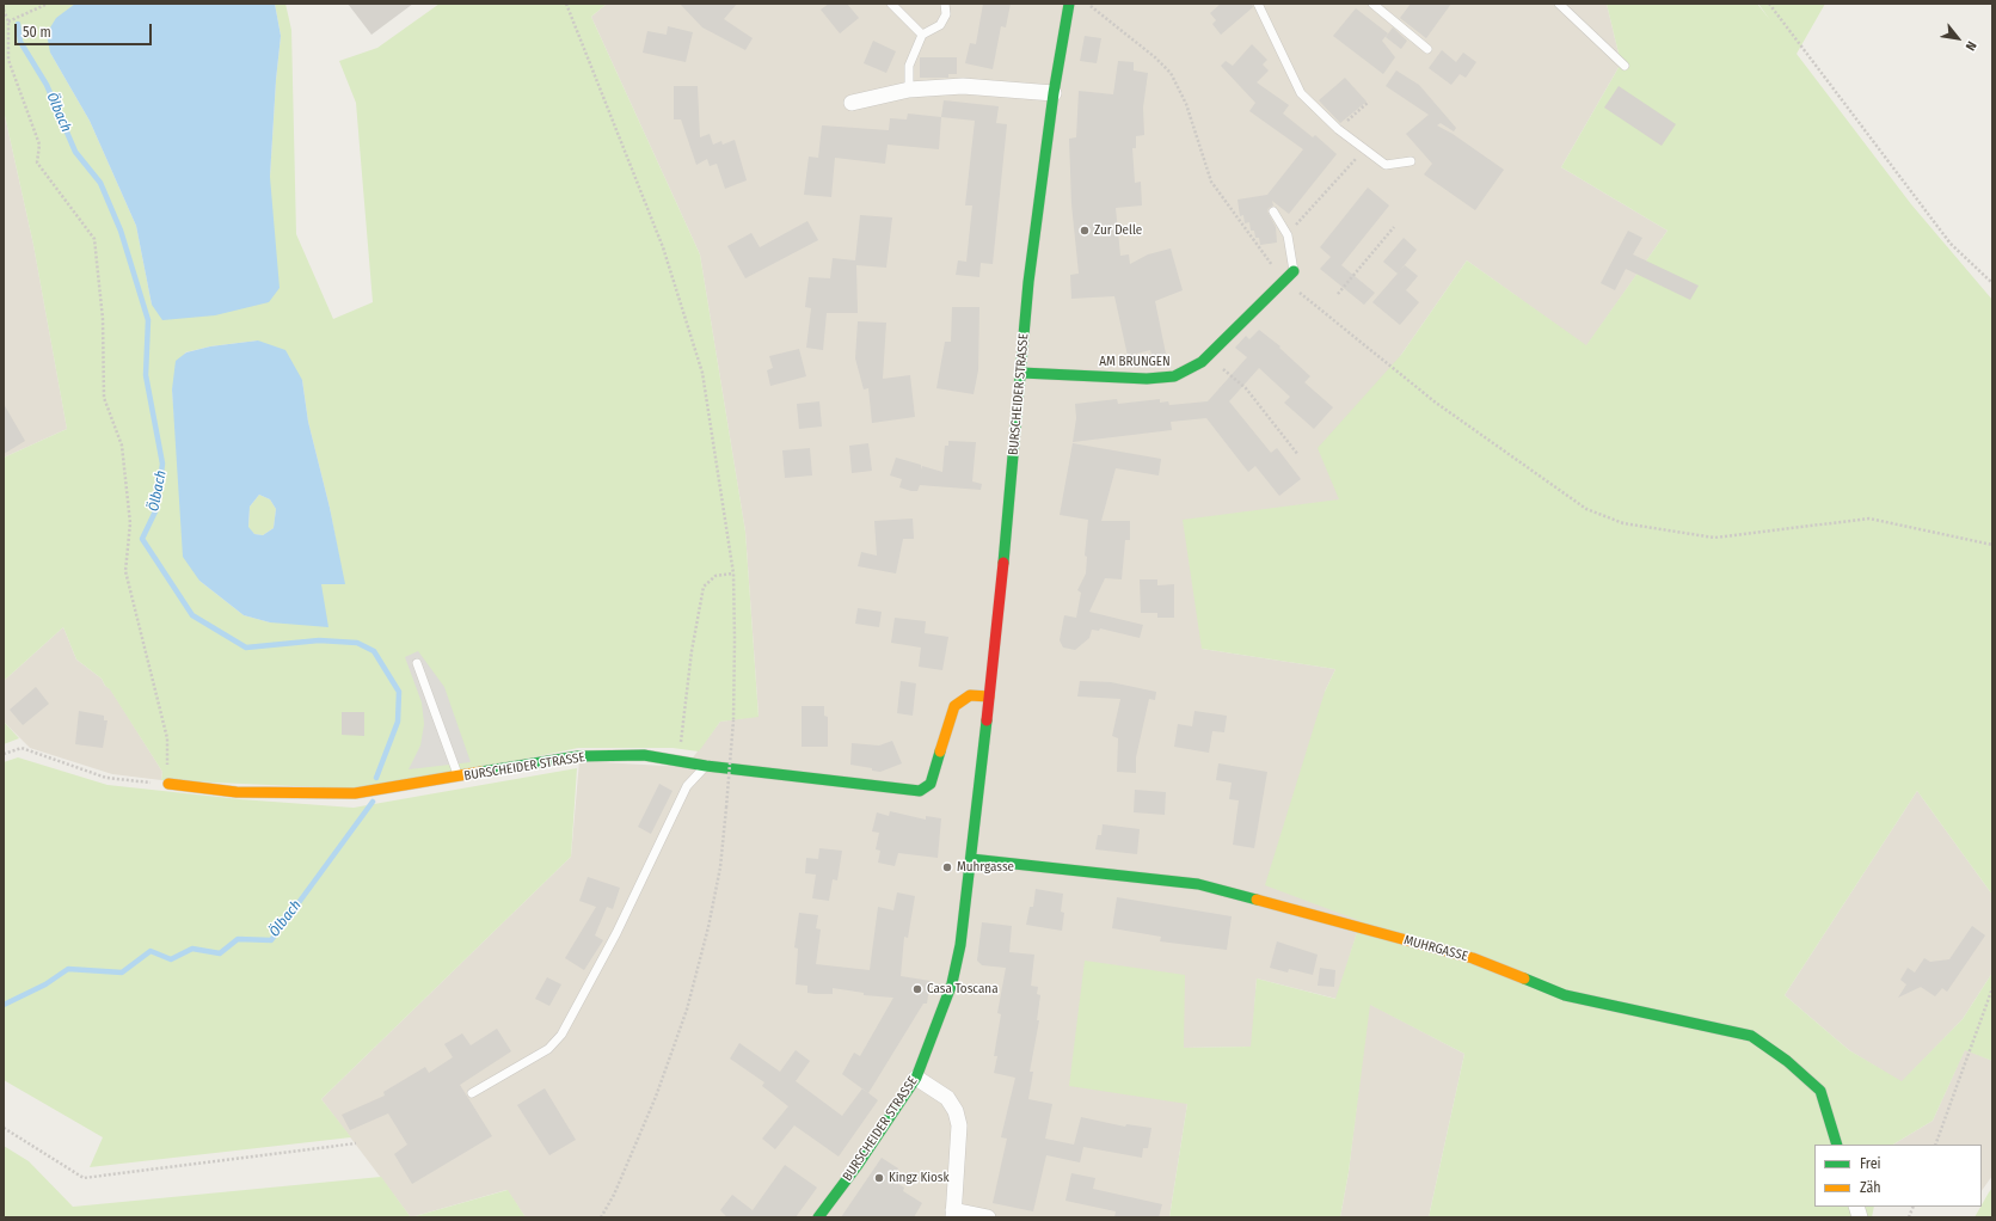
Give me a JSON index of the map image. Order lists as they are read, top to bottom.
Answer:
{
  "streets": {
    "street": ["AM BRUNGEN", "BURSCHEIDER STRASSE", "MUHRGASSE"]
  },
  "crossings": [
    ["AM BRUNGEN", "BURSCHEIDER STRASSE"],
    ["BURSCHEIDER STRASSE", "MUHRGASSE"]
  ],
  "water": ["Ölbach"],
  "places": [
    "Zur Delle",
    "Muhrgasse",
    "Casa Toscana",
    "Kingz Kiosk"
  ],
  "legend": ["Frei", "Zäh"],
  "scale_bar": "50 m",
  "north": "bottom right"
}
